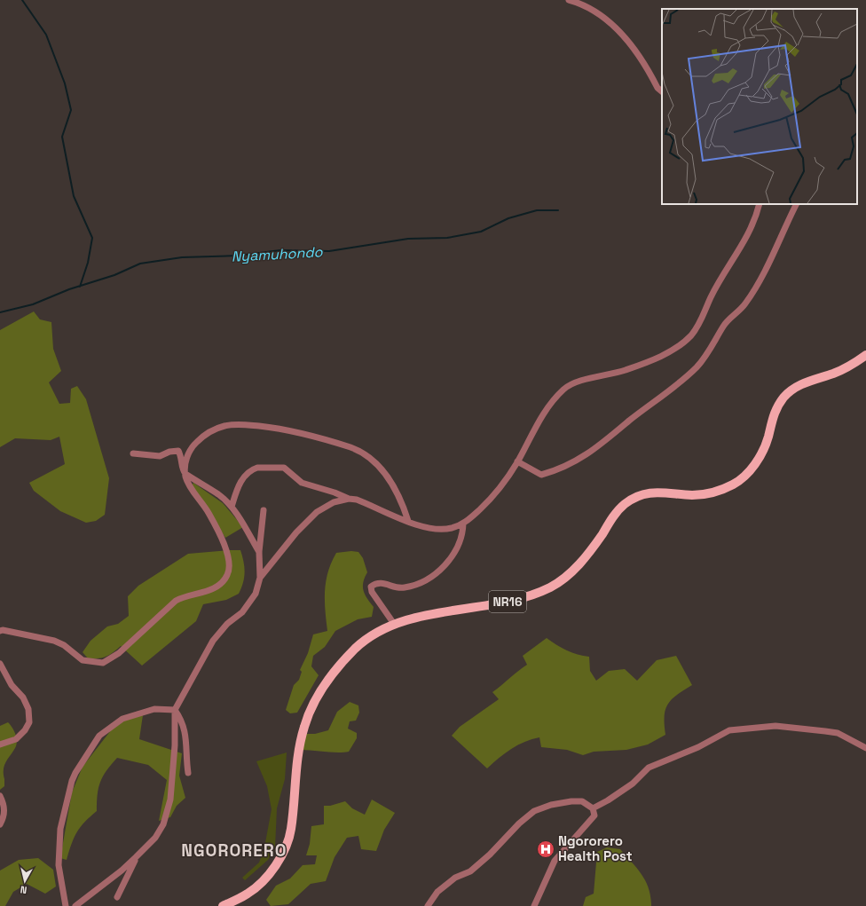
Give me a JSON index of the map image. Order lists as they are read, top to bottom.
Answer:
{
  "streets": {
    "main road": ["NR16"]
  },
  "districts": ["NGORORERO"],
  "water": ["Nyamuhondo"],
  "places": {
    "hospital": ["Ngororero Health Post"]
  },
  "north": "bottom"
}
